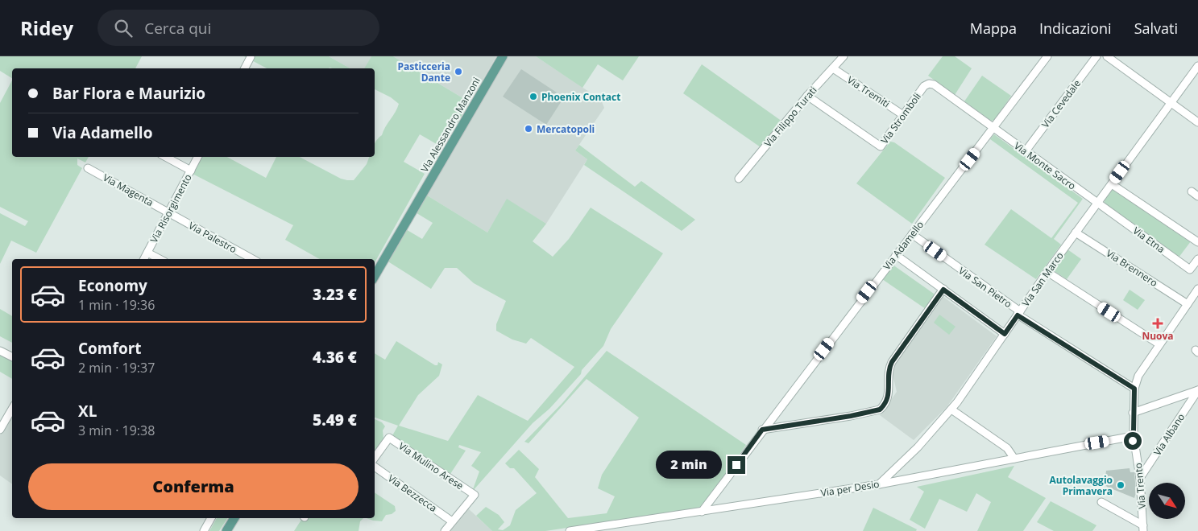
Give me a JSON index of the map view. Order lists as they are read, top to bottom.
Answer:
{
  "streets": {
    "main road": ["Via Alessandro Manzoni"],
    "street": [
      "Via Tremiti",
      "Via Cevedale",
      "Via Filippo Turati",
      "Via Stromboli",
      "Via Monte Sacro",
      "Via Magenta",
      "Via Risorgimento",
      "Via Palestro",
      "Via Etna",
      "Via Adamello",
      "Via Brennero",
      "Via San Marco",
      "Via San Pietro",
      "Via Albano",
      "Via Mulino Arese",
      "Via Trento",
      "Via per Desio",
      "Via Bezzecca"
    ]
  },
  "crossings": [
    ["Via Tremiti", "Via Filippo Turati"],
    ["Via Tremiti", "Via Stromboli"],
    ["Via Cevedale", "Via Monte Sacro"],
    ["Via Filippo Turati", "Via Stromboli"],
    ["Via Stromboli", "Via Monte Sacro"],
    ["Via Stromboli", "Via Adamello"],
    ["Via Monte Sacro", "Via Etna"],
    ["Via Monte Sacro", "Via Adamello"],
    ["Via Monte Sacro", "Via San Marco"],
    ["Via Magenta", "Via Risorgimento"],
    ["Via Magenta", "Via Palestro"],
    ["Via Risorgimento", "Via Palestro"],
    ["Via Etna", "Via San Marco"],
    ["Via Adamello", "Via San Pietro"],
    ["Via Adamello", "Via per Desio"],
    ["Via Brennero", "Via San Marco"],
    ["Via Brennero", "Via Trento"],
    ["Via San Marco", "Via San Pietro"],
    ["Via San Marco", "Via per Desio"],
    ["Via San Pietro", "Via Trento"],
    ["Via Albano", "Via Trento"],
    ["Via Mulino Arese", "Via Bezzecca"],
    ["Via Trento", "Via per Desio"]
  ],
  "places": {
    "other": [
      "Pasticceria Dante",
      "Phoenix Contact",
      "Mercatopoli",
      "Autolavaggio Primavera"
    ],
    "health": ["Nuova"]
  },
  "north": "bottom right",
  "page": {
    "header": "Ridey",
    "search": "Cerca qui",
    "nav": ["Mappa", "Indicazioni", "Salvati"],
    "banner": ["Bar Flora e Maurizio", "Via Adamello"],
    "list": [
      {
        "name": "Economy",
        "note": "1 min · 19:36",
        "value": "3.23 €"
      },
      {
        "name": "Comfort",
        "note": "2 min · 19:37",
        "value": "4.36 €"
      },
      {
        "name": "XL",
        "note": "3 min · 19:38",
        "value": "5.49 €"
      }
    ],
    "bubble": "2 min",
    "buttons": "Conferma"
  }
}
